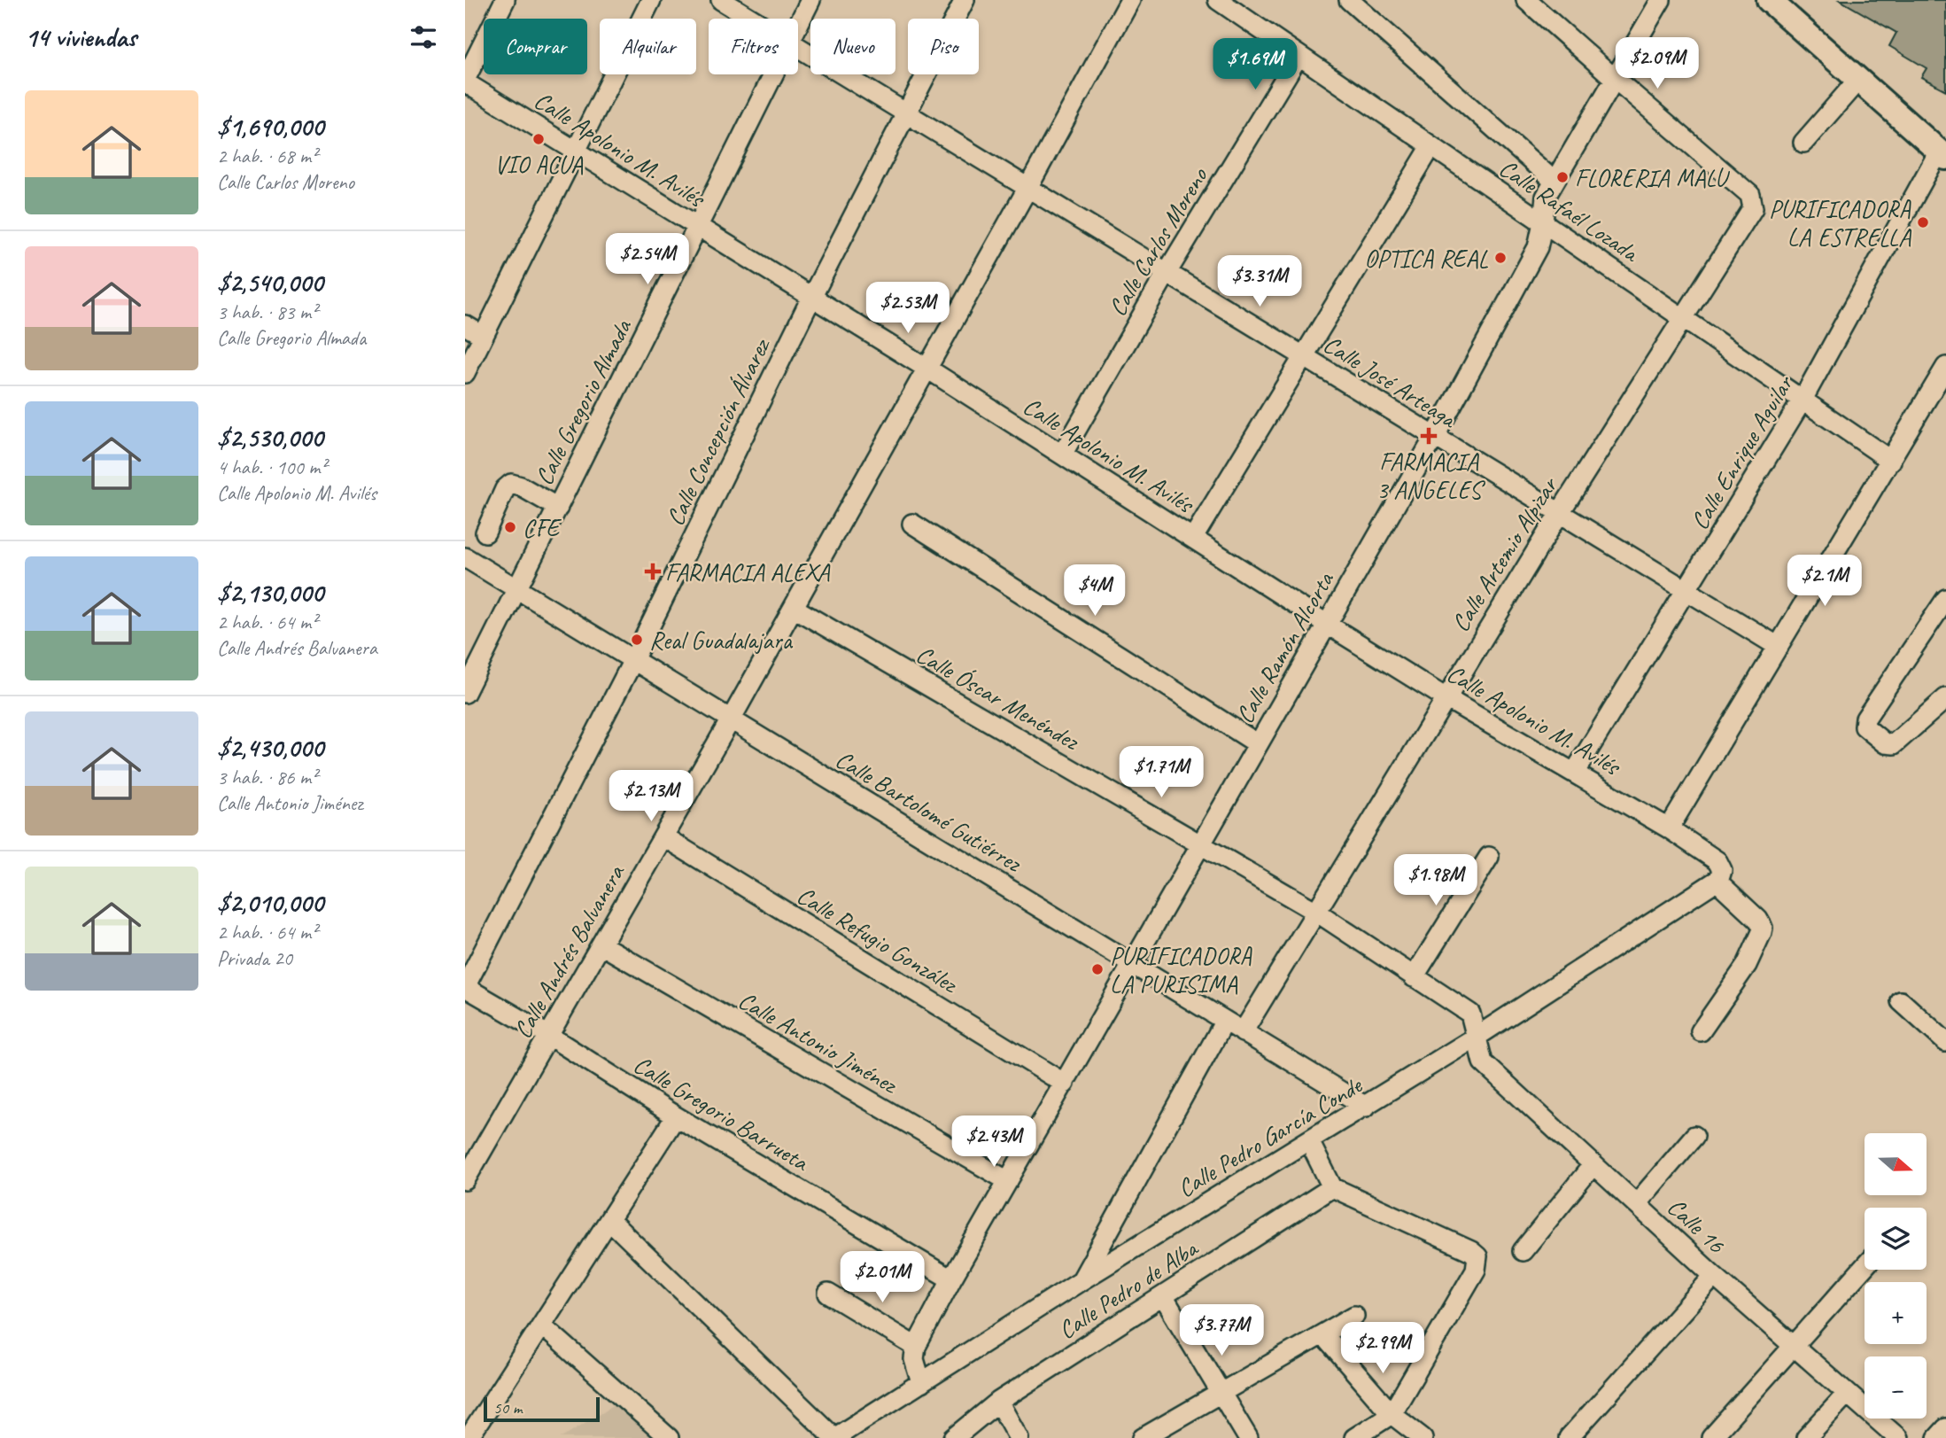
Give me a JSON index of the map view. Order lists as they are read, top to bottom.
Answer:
{
  "streets": {
    "street": [
      "Calle Apolonio M. Avilés",
      "Calle Rafaél Lozada",
      "Calle Carlos Moreno",
      "Calle José Arteaga",
      "Calle Gregorio Almada",
      "Calle Concepción Álvarez",
      "Calle Enrique Aguilar",
      "Calle Artemio Alpizar",
      "Calle Ramón Alcorta",
      "Calle Óscar Menéndez",
      "Calle Bartolomé Gutiérrez",
      "Calle Refugio González",
      "Calle Andrés Balvanera",
      "Calle Antonio Jiménez",
      "Calle Gregorio Barrueta",
      "Calle Pedro García Conde",
      "Calle 16",
      "Calle Pedro de Alba"
    ]
  },
  "crossings": [
    ["Calle Apolonio M. Avilés", "Calle Carlos Moreno"],
    ["Calle Apolonio M. Avilés", "Calle Gregorio Almada"],
    ["Calle Apolonio M. Avilés", "Calle Concepción Álvarez"],
    ["Calle Apolonio M. Avilés", "Calle Enrique Aguilar"],
    ["Calle Apolonio M. Avilés", "Calle Artemio Alpizar"],
    ["Calle Apolonio M. Avilés", "Calle Ramón Alcorta"],
    ["Calle Apolonio M. Avilés", "Calle Andrés Balvanera"],
    ["Calle Apolonio M. Avilés", "Calle Pedro García Conde"],
    ["Calle Rafaél Lozada", "Calle Carlos Moreno"],
    ["Calle Rafaél Lozada", "Calle Enrique Aguilar"],
    ["Calle Rafaél Lozada", "Calle Artemio Alpizar"],
    ["Calle Rafaél Lozada", "Calle Ramón Alcorta"],
    ["Calle Carlos Moreno", "Calle José Arteaga"],
    ["Calle José Arteaga", "Calle Concepción Álvarez"],
    ["Calle José Arteaga", "Calle Enrique Aguilar"],
    ["Calle José Arteaga", "Calle Artemio Alpizar"],
    ["Calle José Arteaga", "Calle Ramón Alcorta"],
    ["Calle José Arteaga", "Calle Andrés Balvanera"],
    ["Calle Gregorio Almada", "Calle Bartolomé Gutiérrez"],
    ["Calle Concepción Álvarez", "Calle Bartolomé Gutiérrez"],
    ["Calle Concepción Álvarez", "Calle Gregorio Barrueta"],
    ["Calle Artemio Alpizar", "Calle Ramón Alcorta"],
    ["Calle Artemio Alpizar", "Calle Óscar Menéndez"],
    ["Calle Artemio Alpizar", "Calle Bartolomé Gutiérrez"],
    ["Calle Ramón Alcorta", "Calle Óscar Menéndez"],
    ["Calle Ramón Alcorta", "Calle Bartolomé Gutiérrez"],
    ["Calle Ramón Alcorta", "Calle Refugio González"],
    ["Calle Ramón Alcorta", "Calle Antonio Jiménez"],
    ["Calle Ramón Alcorta", "Calle Gregorio Barrueta"],
    ["Calle Óscar Menéndez", "Calle Andrés Balvanera"],
    ["Calle Óscar Menéndez", "Calle Pedro García Conde"],
    ["Calle Óscar Menéndez", "Calle 16"],
    ["Calle Bartolomé Gutiérrez", "Calle Andrés Balvanera"],
    ["Calle Bartolomé Gutiérrez", "Calle Pedro García Conde"],
    ["Calle Refugio González", "Calle Andrés Balvanera"],
    ["Calle Andrés Balvanera", "Calle Antonio Jiménez"],
    ["Calle Andrés Balvanera", "Calle Gregorio Barrueta"],
    ["Calle Pedro García Conde", "Calle 16"]
  ],
  "places": {
    "other": [
      "VIO ACUA",
      "FLORERIA MALU",
      "PURIFICADORA LA ESTRELLA",
      "OPTICA REAL",
      "CFE",
      "Real Guadalajara",
      "PURIFICADORA LA PURISIMA"
    ],
    "health": ["FARMACIA 3 ANGELES", "FARMACIA ALEXA"]
  },
  "scale_bar": "50 m",
  "north": "right",
  "page": {
    "heading": "14 viviendas",
    "chip": [
      "Comprar",
      "Alquilar",
      "Filtros",
      "Nuevo",
      "Piso"
    ],
    "price": [
      "$2.09M",
      "$1.69M",
      "$2.54M",
      "$3.31M",
      "$2.53M",
      "$2.1M",
      "$4M",
      "$1.71M",
      "$2.13M",
      "$1.98M",
      "$2.43M",
      "$2.01M",
      "$3.77M",
      "$2.99M"
    ],
    "list": [
      {
        "name": "$1,690,000",
        "note": "2 hab. · 68 m² · Calle Carlos Moreno"
      },
      {
        "name": "$2,540,000",
        "note": "3 hab. · 83 m² · Calle Gregorio Almada"
      },
      {
        "name": "$2,530,000",
        "note": "4 hab. · 100 m² · Calle Apolonio M. Avilés"
      },
      {
        "name": "$2,130,000",
        "note": "2 hab. · 64 m² · Calle Andrés Balvanera"
      },
      {
        "name": "$2,430,000",
        "note": "3 hab. · 86 m² · Calle Antonio Jiménez"
      },
      {
        "name": "$2,010,000",
        "note": "2 hab. · 64 m² · Privada 20"
      }
    ],
    "map_buttons": ["+", "−"],
    "scale": "50 m"
  }
}
